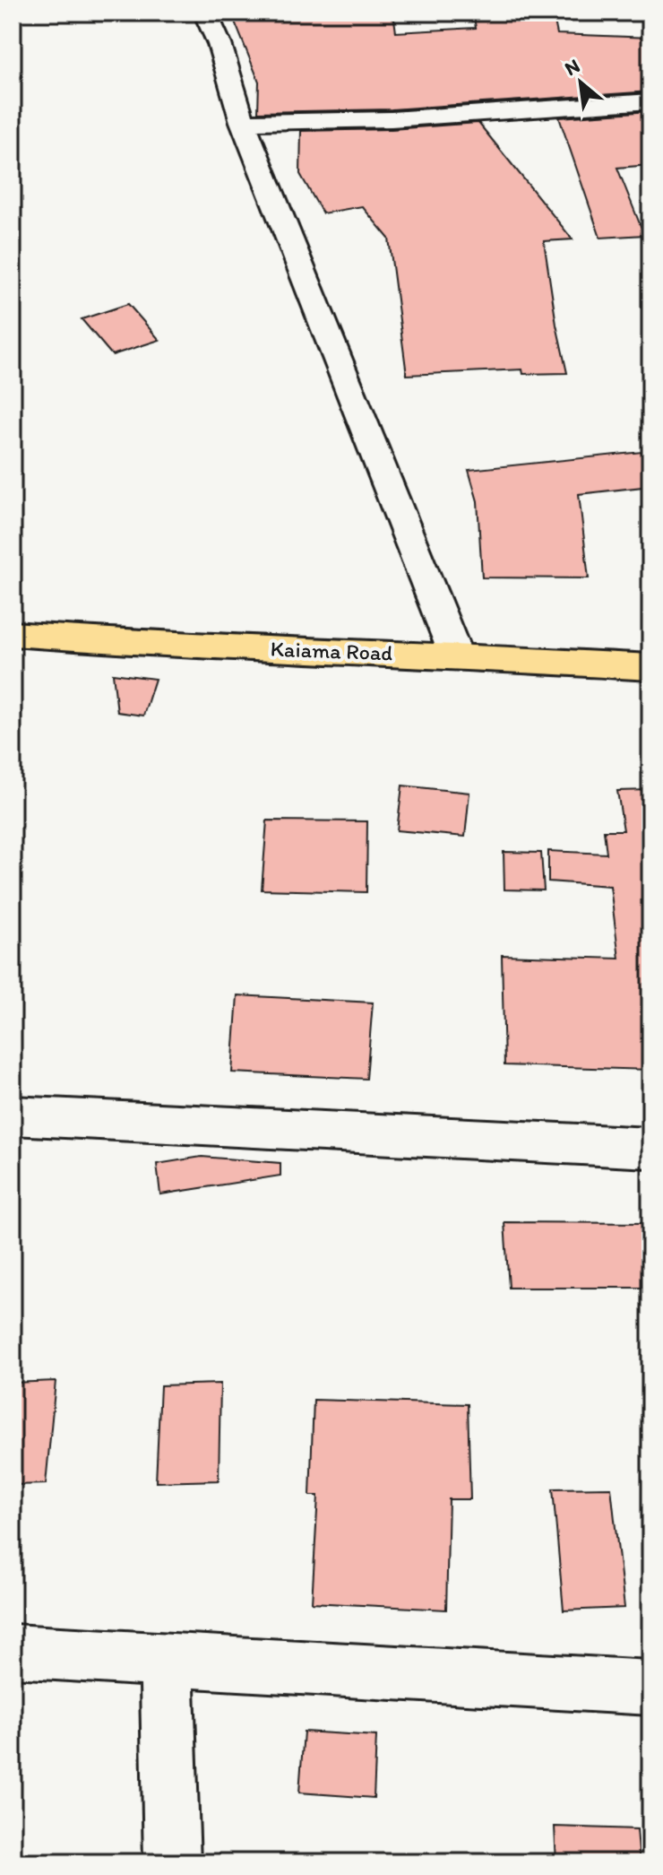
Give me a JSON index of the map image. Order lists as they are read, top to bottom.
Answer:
{
  "streets": {
    "highway": ["Kaiama Road"]
  },
  "north": "top left"
}
